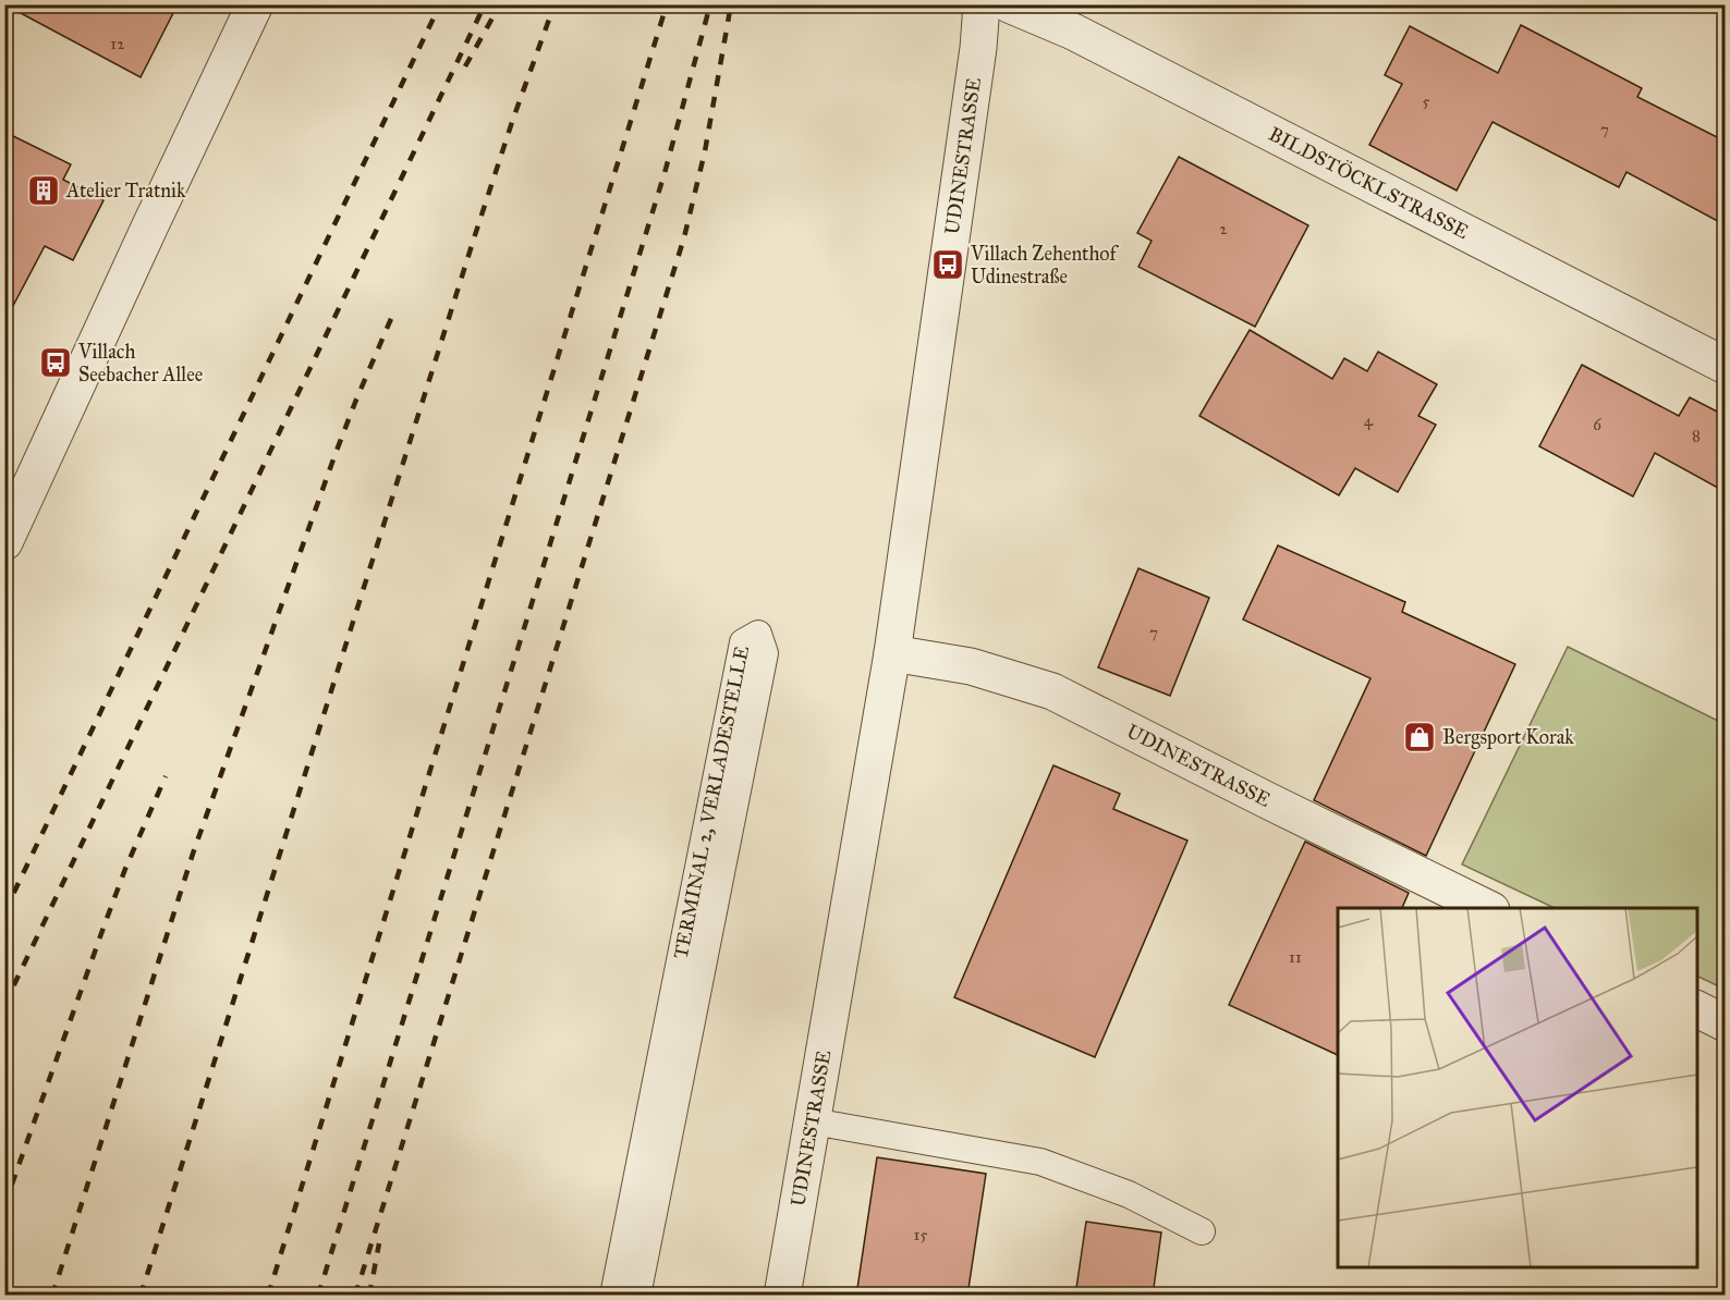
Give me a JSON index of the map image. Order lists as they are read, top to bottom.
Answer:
{
  "streets": {
    "street": ["UDINESTRASSE", "BILDSTÖCKLSTRASSE"],
    "lane": ["TERMINAL 2, VERLADESTELLE"]
  },
  "places": {
    "building": ["Atelier Tratnik"],
    "bus stop": ["Villach Zehenthof Udinestraße", "Villach Seebacher Allee"],
    "shop": ["Bergsport Korak"]
  },
  "house_numbers": [
    "12",
    "5",
    "7",
    "2",
    "4",
    "6",
    "8",
    "7",
    "11",
    "15"
  ]
}
